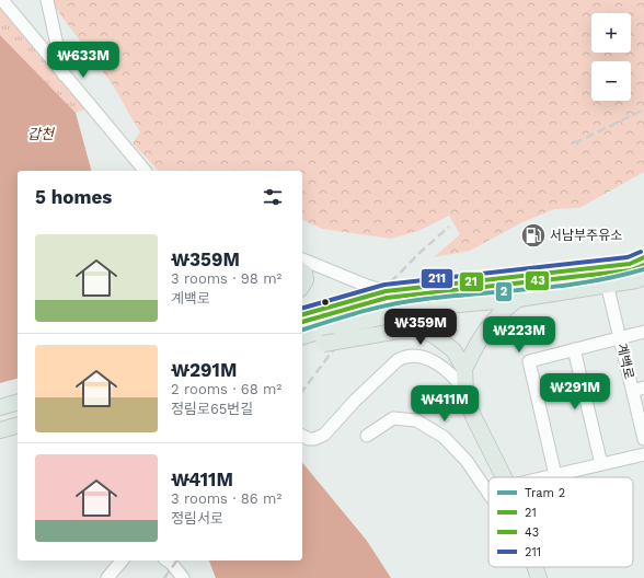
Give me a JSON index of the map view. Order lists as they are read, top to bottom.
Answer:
{
  "streets": {
    "street": ["계백로"]
  },
  "water": ["갑천"],
  "places": {
    "fuel station": ["서남부주유소"]
  },
  "lines": [
    "transit line 211",
    "transit line 21",
    "transit line 43",
    "tram line 2"
  ],
  "legend": [
    "Tram 2",
    "21",
    "43",
    "211"
  ],
  "page": {
    "map_buttons": ["+", "−"],
    "price": [
      "₩633M",
      "₩359M",
      "₩223M",
      "₩291M",
      "₩411M"
    ],
    "heading": "5 homes",
    "list": [
      {
        "name": "₩359M",
        "note": "3 rooms · 98 m² · 계백로"
      },
      {
        "name": "₩291M",
        "note": "2 rooms · 68 m² · 정림로65번길"
      },
      {
        "name": "₩411M",
        "note": "3 rooms · 86 m² · 정림서로"
      }
    ]
  }
}
